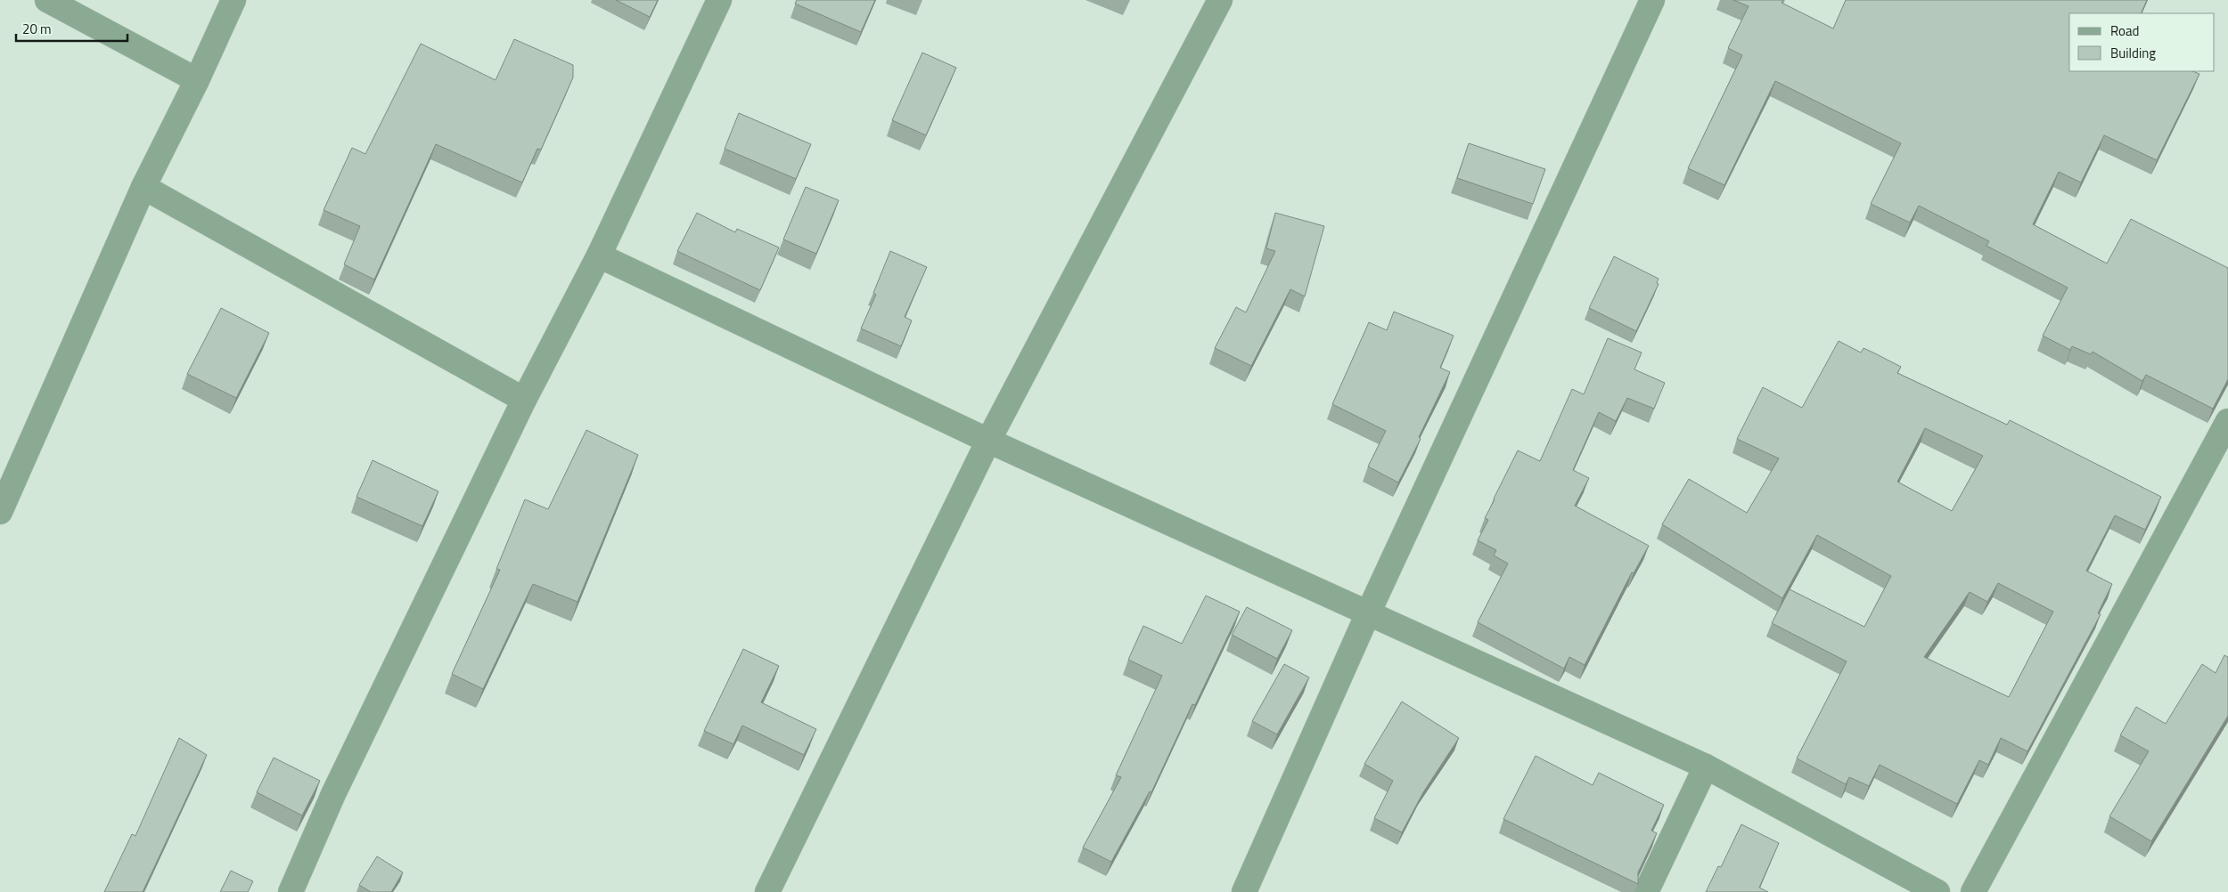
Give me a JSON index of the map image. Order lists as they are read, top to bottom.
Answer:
{
  "legend": ["Road", "Building"],
  "scale_bar": "20 m"
}
